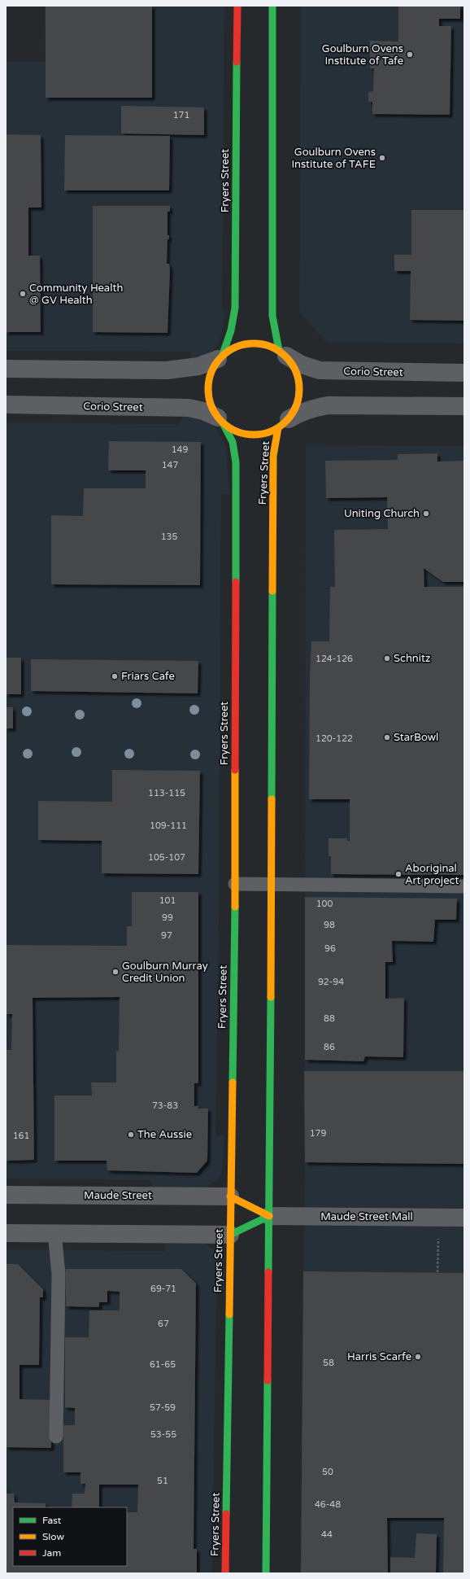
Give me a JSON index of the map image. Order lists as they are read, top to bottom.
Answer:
{
  "streets": {
    "street": [
      "Fryers Street",
      "Corio Street",
      "Maude Street",
      "Maude Street Mall"
    ]
  },
  "crossings": [
    ["Fryers Street", "Corio Street"],
    ["Fryers Street", "Maude Street"],
    ["Fryers Street", "Maude Street Mall"]
  ],
  "places": [
    "Goulburn Ovens Institute of Tafe",
    "Goulburn Ovens Institute of TAFE",
    "Community Health @ GV Health",
    "Uniting Church",
    "Schnitz",
    "Friars Cafe",
    "StarBowl",
    "Aboriginal Art project",
    "Goulburn Murray Credit Union",
    "The Aussie",
    "Harris Scarfe"
  ],
  "house_numbers": [
    "171",
    "149",
    "147",
    "135",
    "124-126",
    "120-122",
    "113-115",
    "109-111",
    "105-107",
    "101",
    "100",
    "99",
    "98",
    "97",
    "96",
    "92-94",
    "88",
    "86",
    "73-83",
    "179",
    "161",
    "69-71",
    "67",
    "58",
    "61-65",
    "57-59",
    "53-55",
    "50",
    "51",
    "46-48",
    "44"
  ],
  "legend": ["Fast", "Slow", "Jam"]
}
